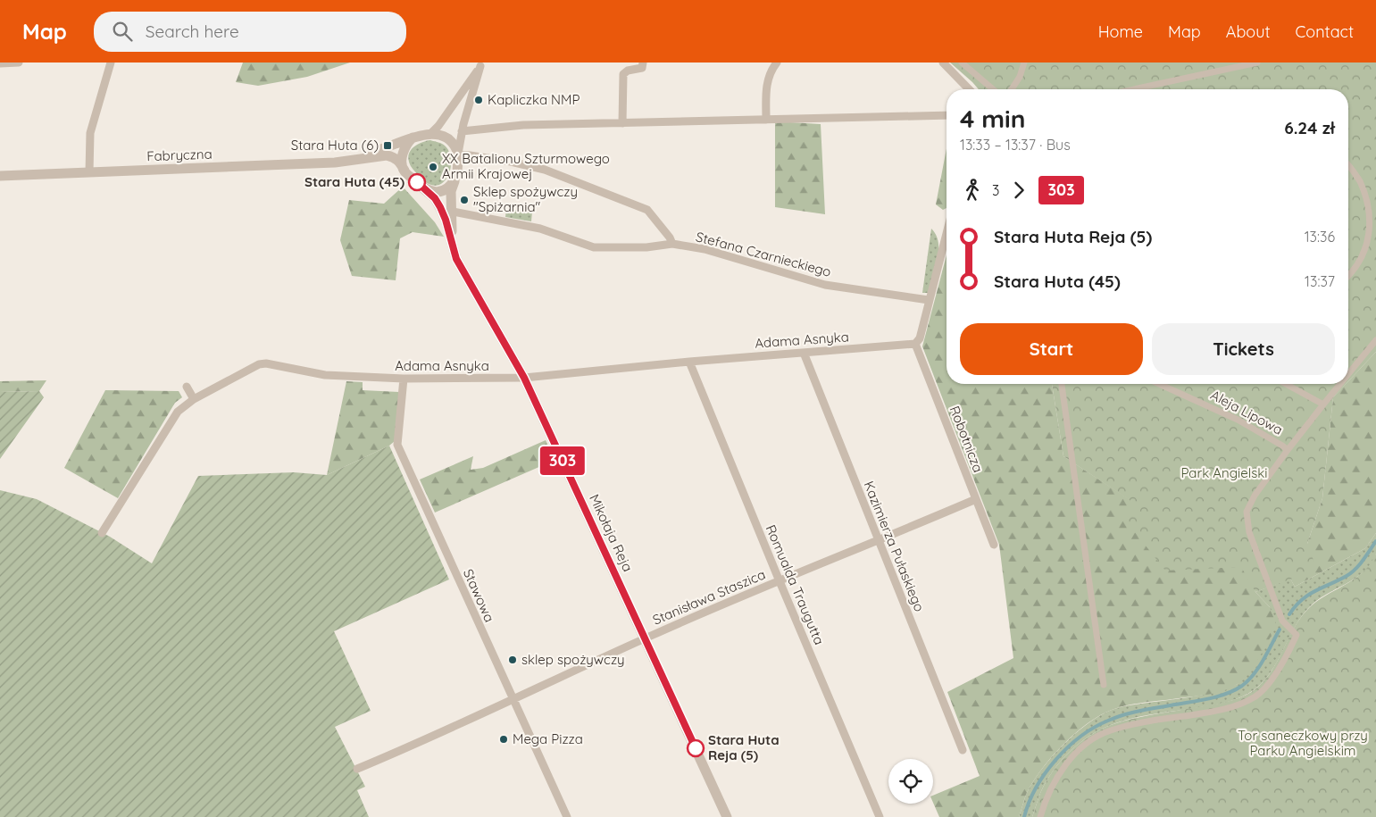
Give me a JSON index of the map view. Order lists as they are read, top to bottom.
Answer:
{
  "streets": {
    "street": [
      "Fabryczna",
      "Stefana Czarnieckiego",
      "Adama Asnyka",
      "Aleja Lipowa",
      "Robotnicza",
      "Mikołaja Reja",
      "Kazimierza Pułaskiego",
      "Romualda Traugutta",
      "Stawowa",
      "Stanisława Staszica"
    ]
  },
  "crossings": [
    ["Adama Asnyka", "Robotnicza"],
    ["Adama Asnyka", "Mikołaja Reja"],
    ["Adama Asnyka", "Kazimierza Pułaskiego"],
    ["Adama Asnyka", "Romualda Traugutta"],
    ["Adama Asnyka", "Stawowa"],
    ["Robotnicza", "Stanisława Staszica"],
    ["Mikołaja Reja", "Stanisława Staszica"],
    ["Kazimierza Pułaskiego", "Stanisława Staszica"],
    ["Romualda Traugutta", "Stanisława Staszica"],
    ["Stawowa", "Stanisława Staszica"]
  ],
  "parks": ["Park Angielski", "Tor saneczkowy przy Parku Angielskim"],
  "places": {
    "other": [
      "Kapliczka NMP",
      "XX Batalionu Szturmowego Armii Krajowej",
      "Stara Huta (45)",
      "Sklep spożywczy \"Spiżarnia\"",
      "sklep spożywczy",
      "Mega Pizza",
      "Stara Huta Reja (5)"
    ],
    "transit": ["Stara Huta (6)"]
  },
  "lines": ["bus line 303"],
  "page": {
    "header": "Map",
    "search": "Search here",
    "nav": [
      "Home",
      "Map",
      "About",
      "Contact"
    ],
    "on_map": "303",
    "heading": ["4 min", "13:33 – 13:37 · Bus", "6.24 zł"],
    "legs": ["3", "303"],
    "list": [
      {
        "name": "Stara Huta Reja (5)",
        "value": "13:36"
      },
      {
        "name": "Stara Huta (45)",
        "value": "13:37"
      }
    ],
    "buttons": ["Start", "Tickets"]
  }
}
